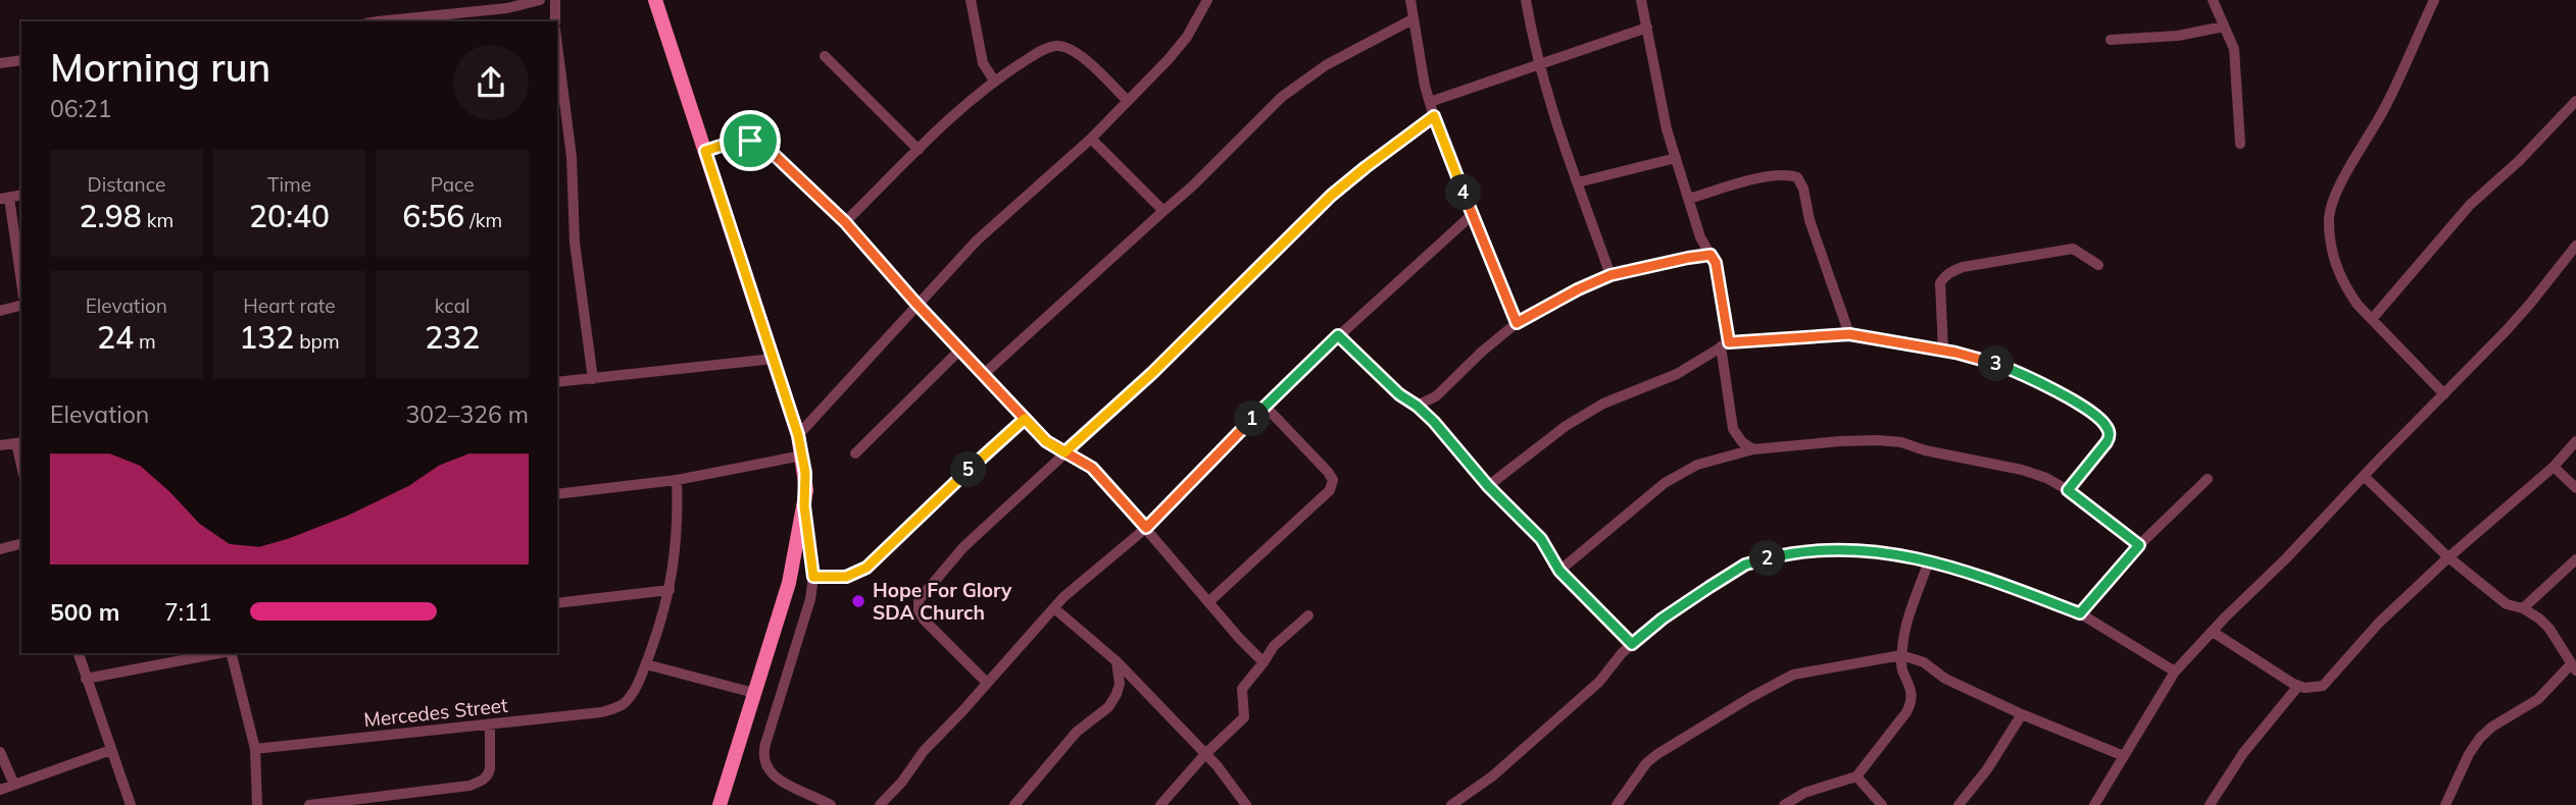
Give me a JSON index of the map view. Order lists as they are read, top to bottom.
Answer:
{
  "streets": {
    "street": ["Mercedes Street"]
  },
  "places": ["Hope For Glory SDA Church"],
  "page": {
    "heading": ["Morning run", "06:21"],
    "stats": [
      ["Distance", "2.98 km"],
      ["Time", "20:40"],
      ["Pace", "6:56 /km"],
      ["Elevation", "24 m"],
      ["Heart rate", "132 bpm"],
      ["kcal", "232"]
    ],
    "pins": [
      "4",
      "3",
      "1",
      "5",
      "2"
    ],
    "chart": ["Elevation", "302–326 m"],
    "list": [
      {
        "name": "500 m",
        "note": "7:11"
      }
    ]
  }
}
